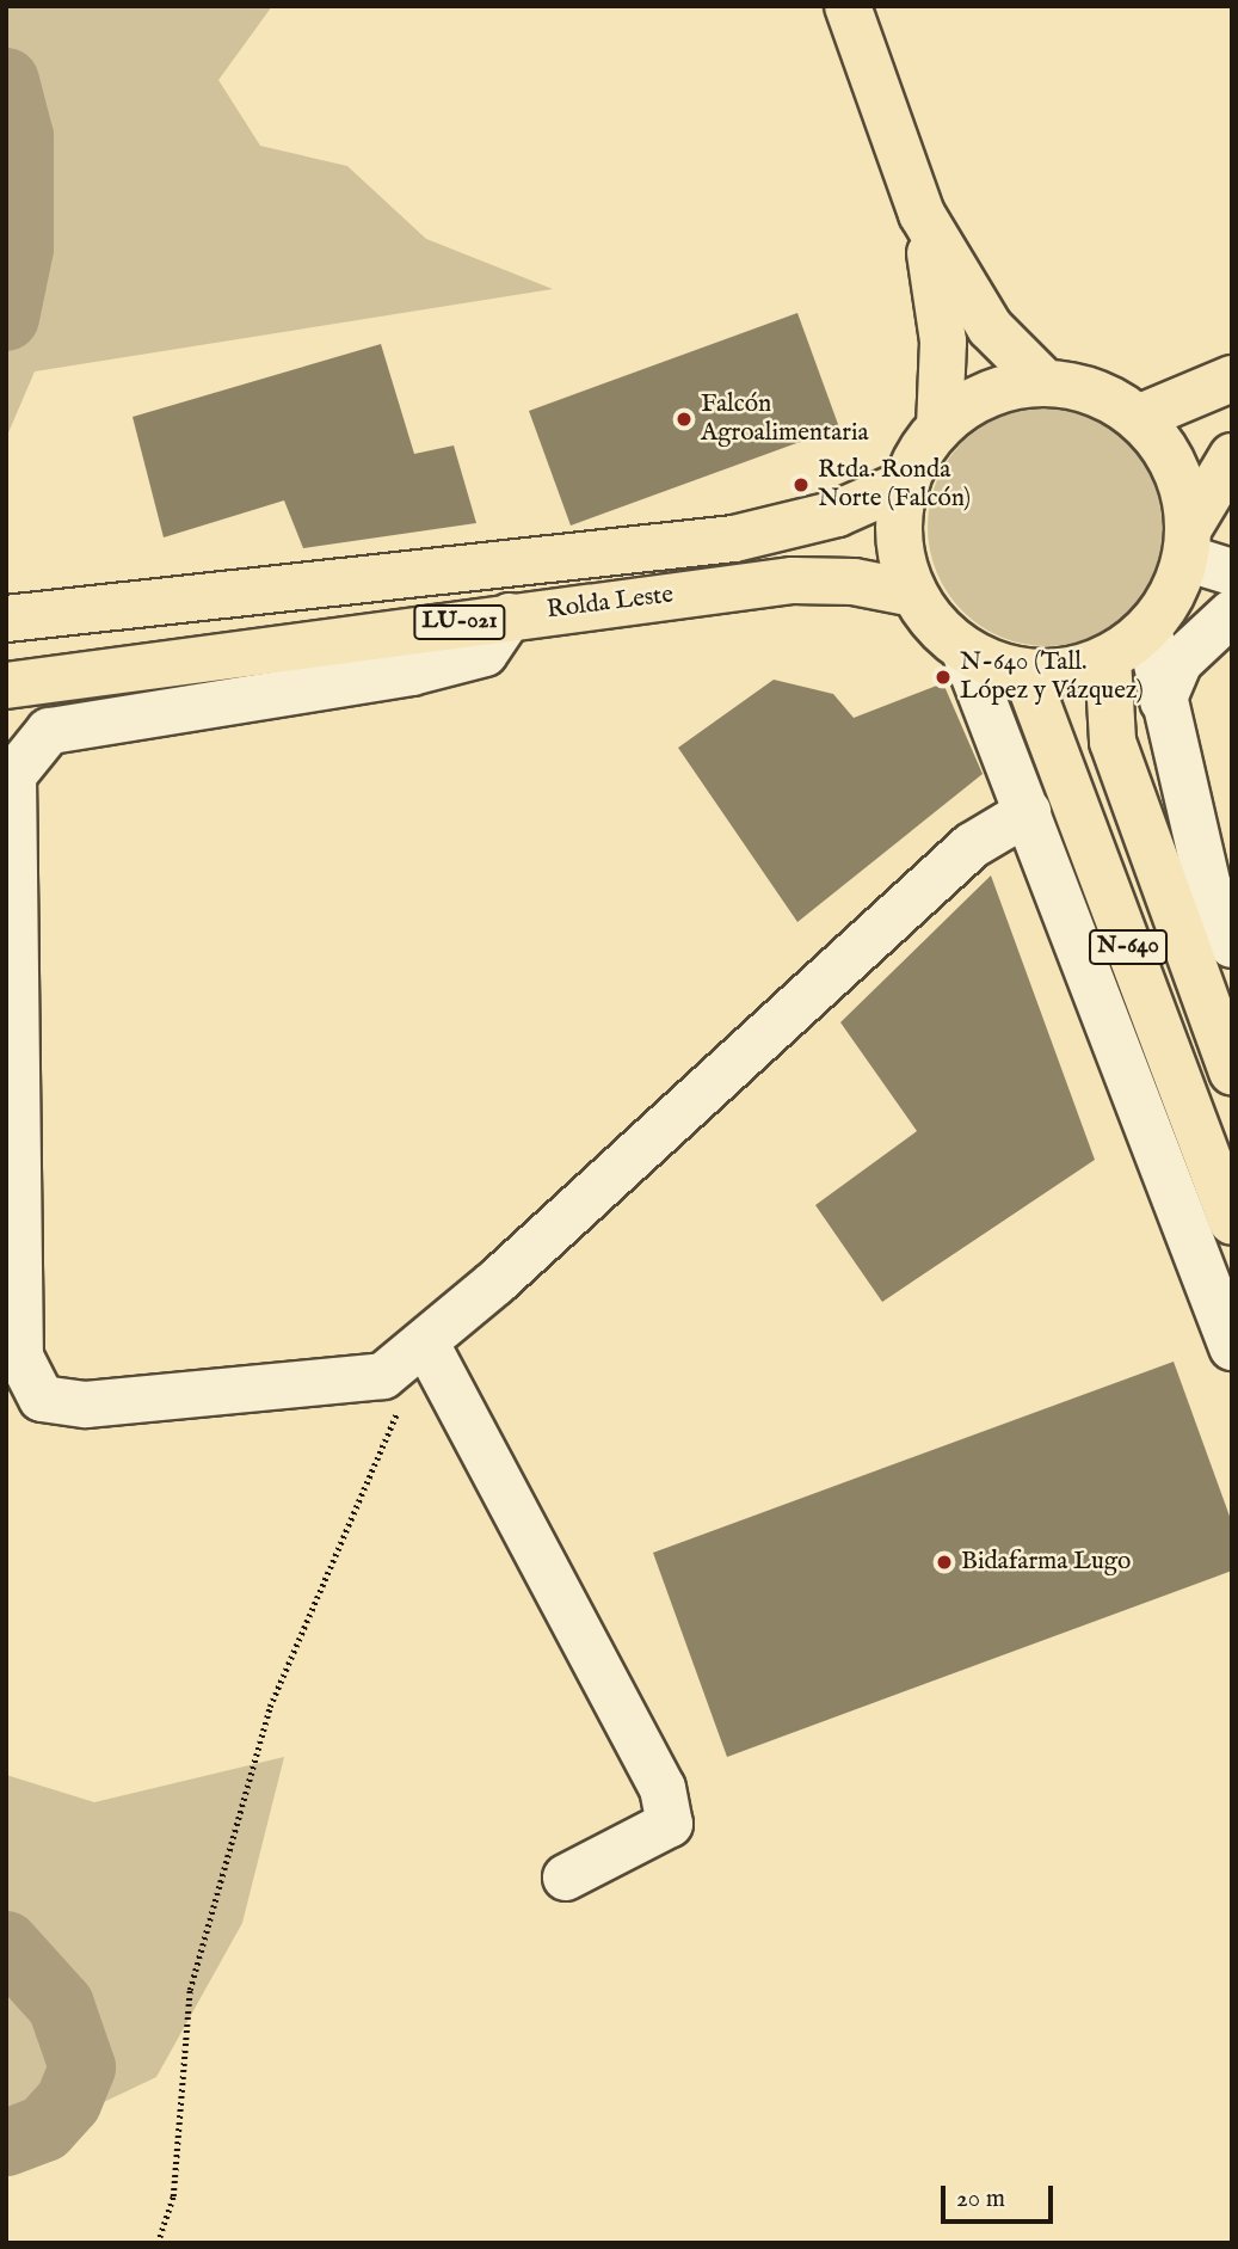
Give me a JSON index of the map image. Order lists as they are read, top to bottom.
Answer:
{
  "streets": {
    "main road": ["Rolda Leste", "LU-021", "N-640"]
  },
  "crossings": [
    ["Rolda Leste", "N-640"]
  ],
  "places": [
    "Falcón Agroalimentaria",
    "Rtda. Ronda Norte (Falcón)",
    "N-640 (Tall. López y Vázquez)",
    "Bidafarma Lugo"
  ],
  "scale_bar": "20 m"
}
